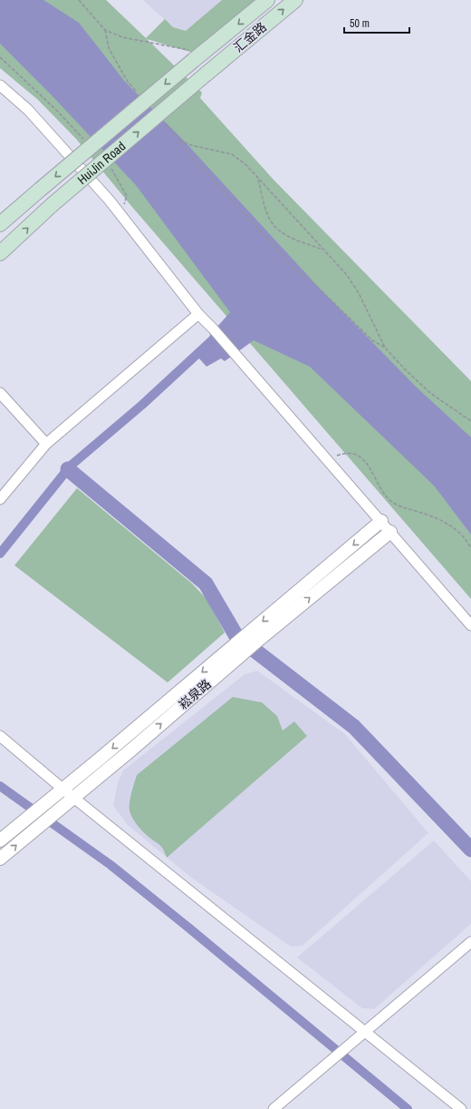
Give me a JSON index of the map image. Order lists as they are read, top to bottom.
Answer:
{
  "streets": {
    "main road": ["汇金路", "HuiJin Road"],
    "street": ["崧泉路"]
  },
  "crossings": [
    ["汇金路", "HuiJin Road"]
  ],
  "scale_bar": "50 m"
}
